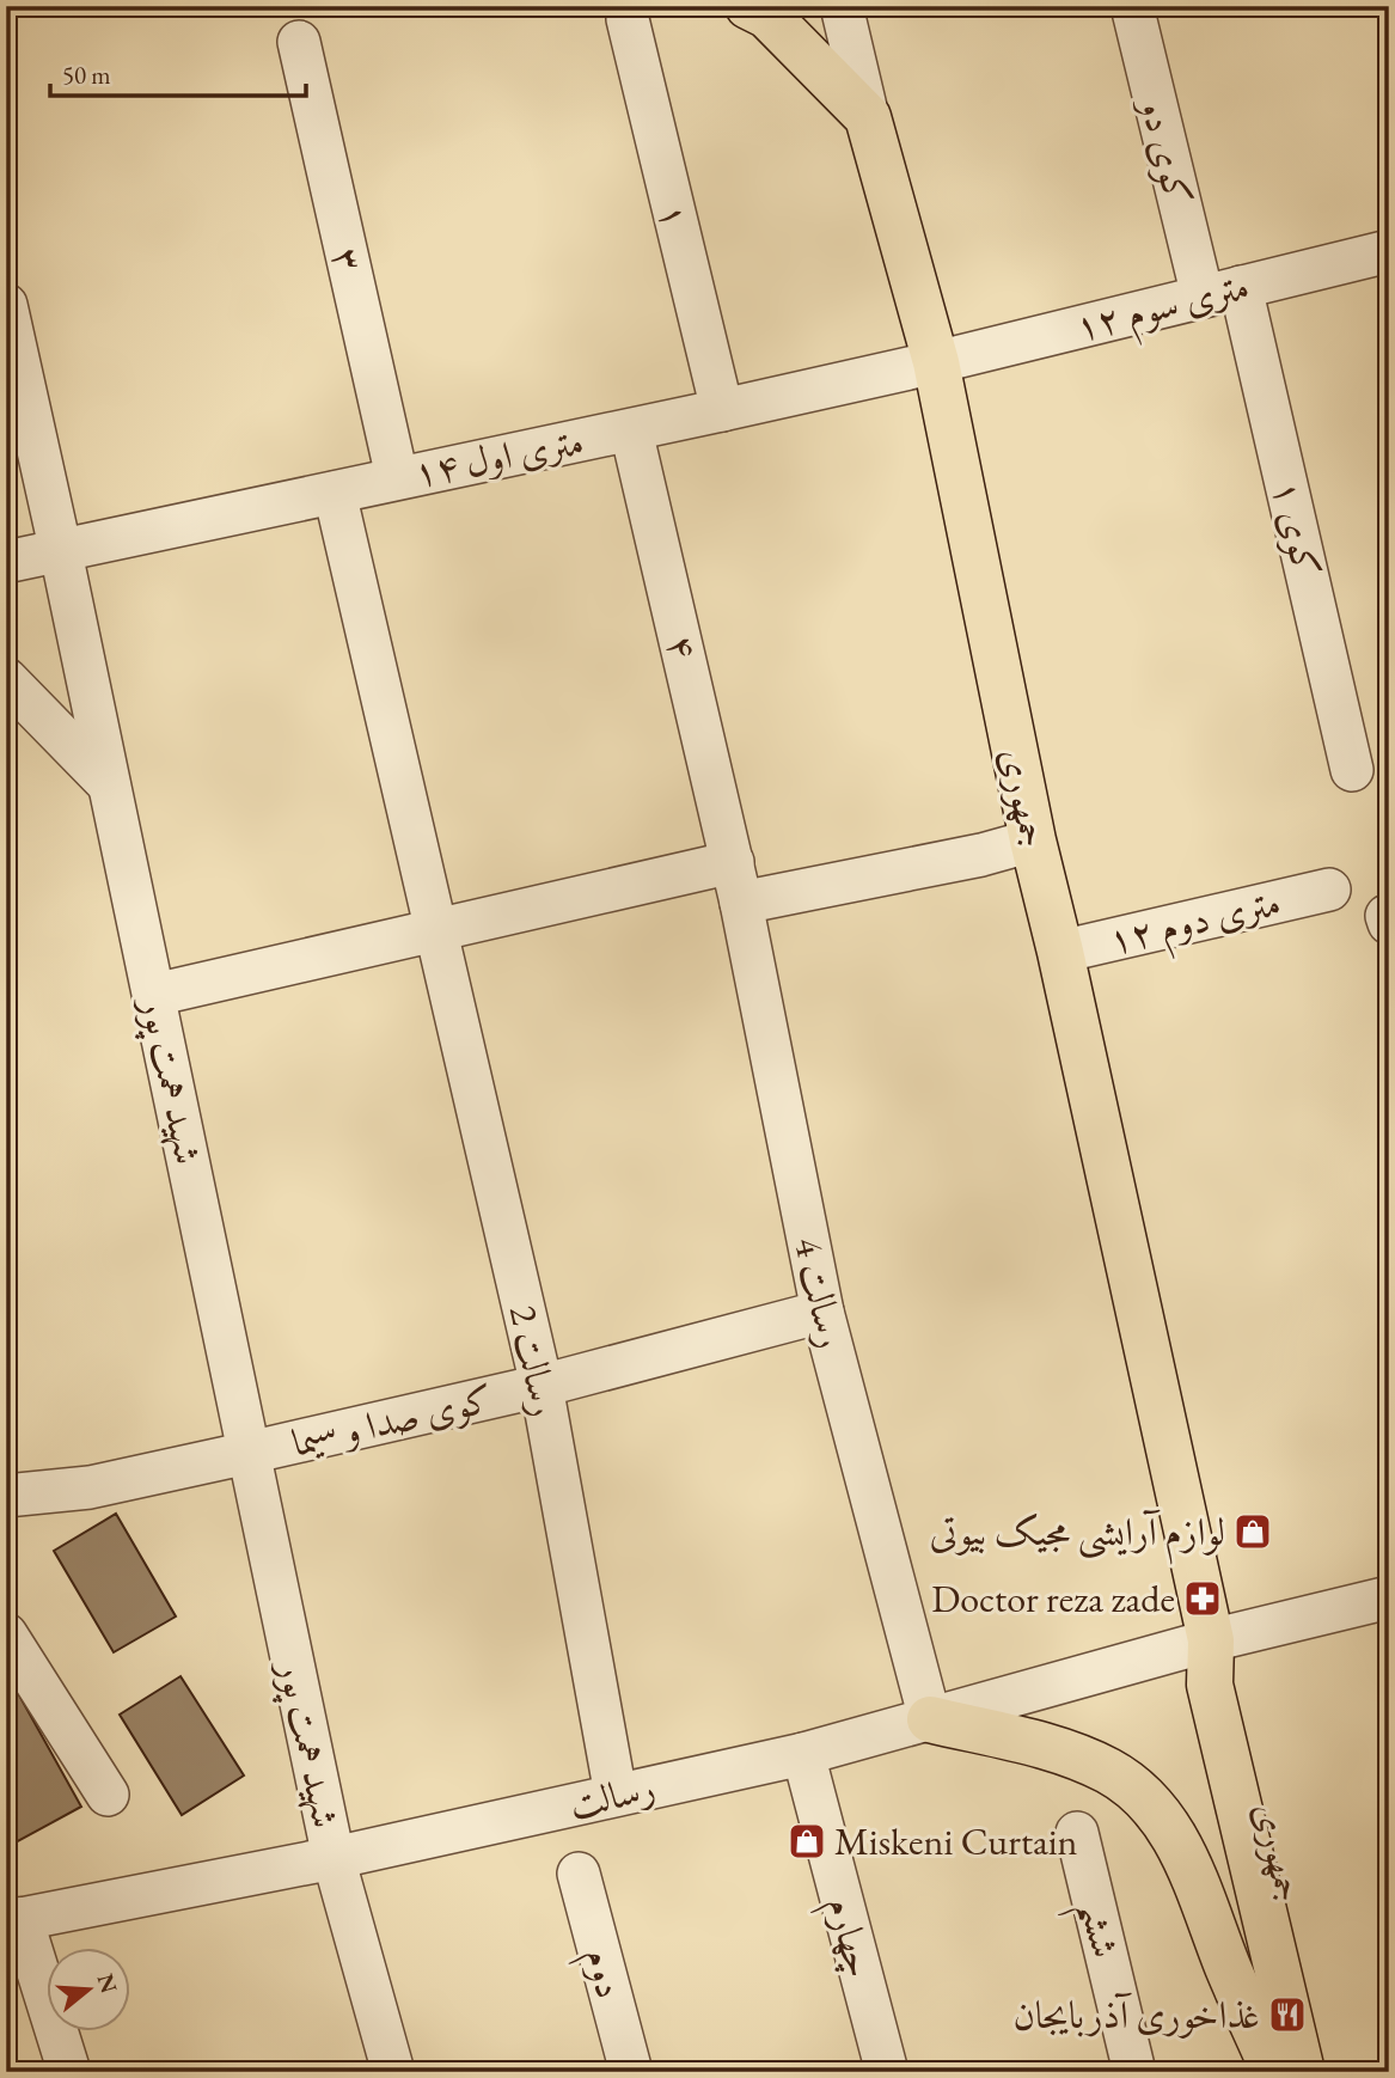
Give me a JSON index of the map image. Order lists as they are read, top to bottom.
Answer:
{
  "streets": {
    "main road": ["جمهوری"],
    "street": [
      "کوی دو",
      "۱",
      "۳",
      "۱۲ متری سوم",
      "۱۴ متری اول",
      "کوی ۱",
      "۴",
      "۱۲ متری دوم",
      "شهید همت پور",
      "رسالت 4",
      "رسالت 2",
      "کوی صدا و سیما",
      "رسالت",
      "ششم",
      "چهارم",
      "دوم"
    ]
  },
  "crossings": [
    ["کوی دو", "۱۲ متری سوم"],
    ["کوی دو", "کوی ۱"],
    ["۱", "۱۴ متری اول"],
    ["۳", "۱۴ متری اول"],
    ["۱۲ متری سوم", "۱۴ متری اول"],
    ["۱۲ متری سوم", "کوی ۱"],
    ["۱۲ متری سوم", "جمهوری"],
    ["۱۴ متری اول", "۴"],
    ["۱۴ متری اول", "جمهوری"],
    ["۱۴ متری اول", "شهید همت پور"],
    ["۱۴ متری اول", "رسالت 2"],
    ["۴", "رسالت 4"],
    ["جمهوری", "۱۲ متری دوم"],
    ["جمهوری", "رسالت"],
    ["شهید همت پور", "کوی صدا و سیما"],
    ["شهید همت پور", "رسالت"],
    ["رسالت 4", "کوی صدا و سیما"],
    ["رسالت 4", "رسالت"],
    ["رسالت 2", "کوی صدا و سیما"],
    ["رسالت 2", "رسالت"],
    ["رسالت", "چهارم"]
  ],
  "places": {
    "shop": ["لوازم آرایشی مجیک بیوتی", "Miskeni Curtain"],
    "pharmacy": ["Doctor reza zade"],
    "restaurant": ["غذاخوری آذربایجان"]
  },
  "scale_bar": "50 m",
  "north": "right"
}
